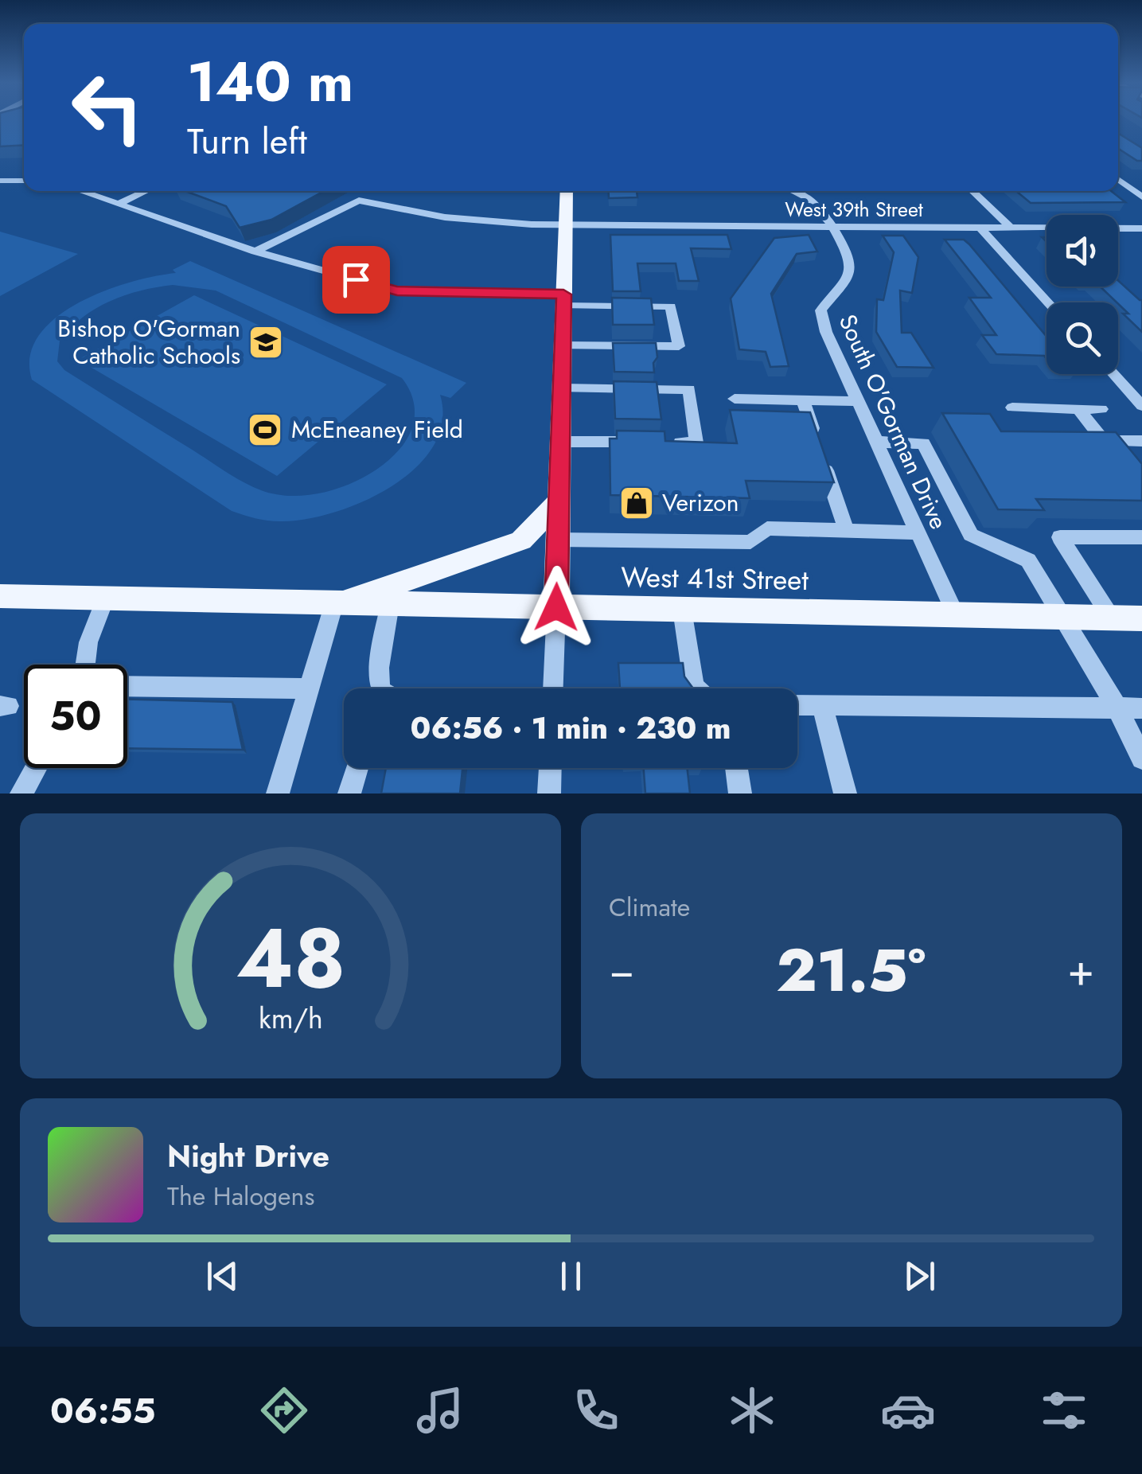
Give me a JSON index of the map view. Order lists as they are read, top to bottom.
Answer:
{
  "streets": {
    "main road": ["West 41st Street"],
    "street": ["West 39th Street", "South O'Gorman Drive"]
  },
  "crossings": [
    ["West 39th Street", "South O'Gorman Drive"],
    ["South O'Gorman Drive", "West 41st Street"]
  ],
  "places": {
    "school or university": ["Bishop O'Gorman Catholic Schools"],
    "sports": ["McEneaney Field"],
    "shop": ["Verizon"]
  },
  "page": {
    "turn": ["140 m", "Turn left"],
    "limit": "50",
    "trip": "06:56 · 1 min · 230 m",
    "tile": "Climate",
    "heat": ["−", "21.5°", "+"],
    "song": ["Night Drive", "The Halogens"],
    "tabs": "06:55",
    "gauge": ["48", "km/h"]
  }
}
